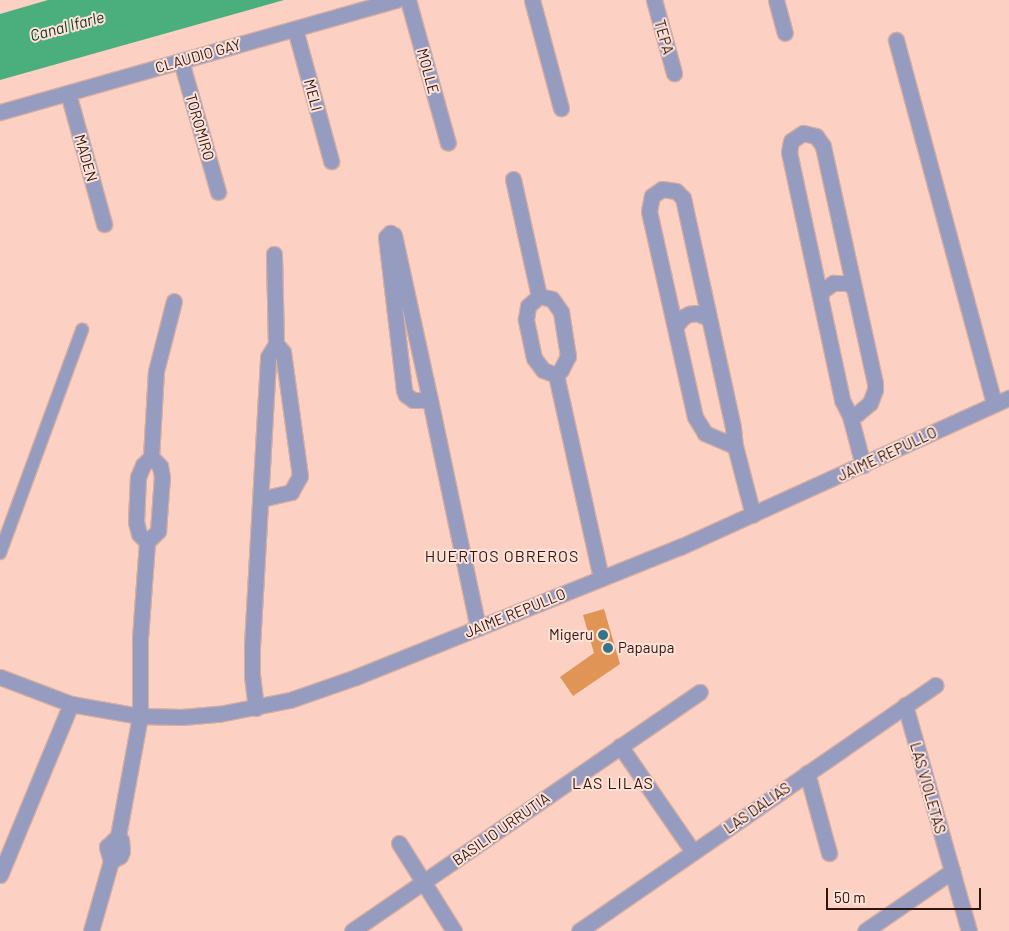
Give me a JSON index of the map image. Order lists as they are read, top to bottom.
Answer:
{
  "streets": {
    "street": [
      "TEPA",
      "CLAUDIO GAY",
      "MOLLE",
      "MELI",
      "TOROMIRO",
      "MADEN",
      "JAIME REPULLO",
      "LAS VIOLETAS",
      "LAS DALIAS",
      "BASILIO URRUTIA"
    ]
  },
  "crossings": [
    ["CLAUDIO GAY", "MELI"],
    ["CLAUDIO GAY", "TOROMIRO"],
    ["CLAUDIO GAY", "MADEN"],
    ["LAS VIOLETAS", "LAS DALIAS"]
  ],
  "districts": ["HUERTOS OBREROS", "LAS LILAS"],
  "water": ["Canal Ifarle"],
  "places": ["Migeru", "Papaupa"],
  "scale_bar": "50 m"
}
